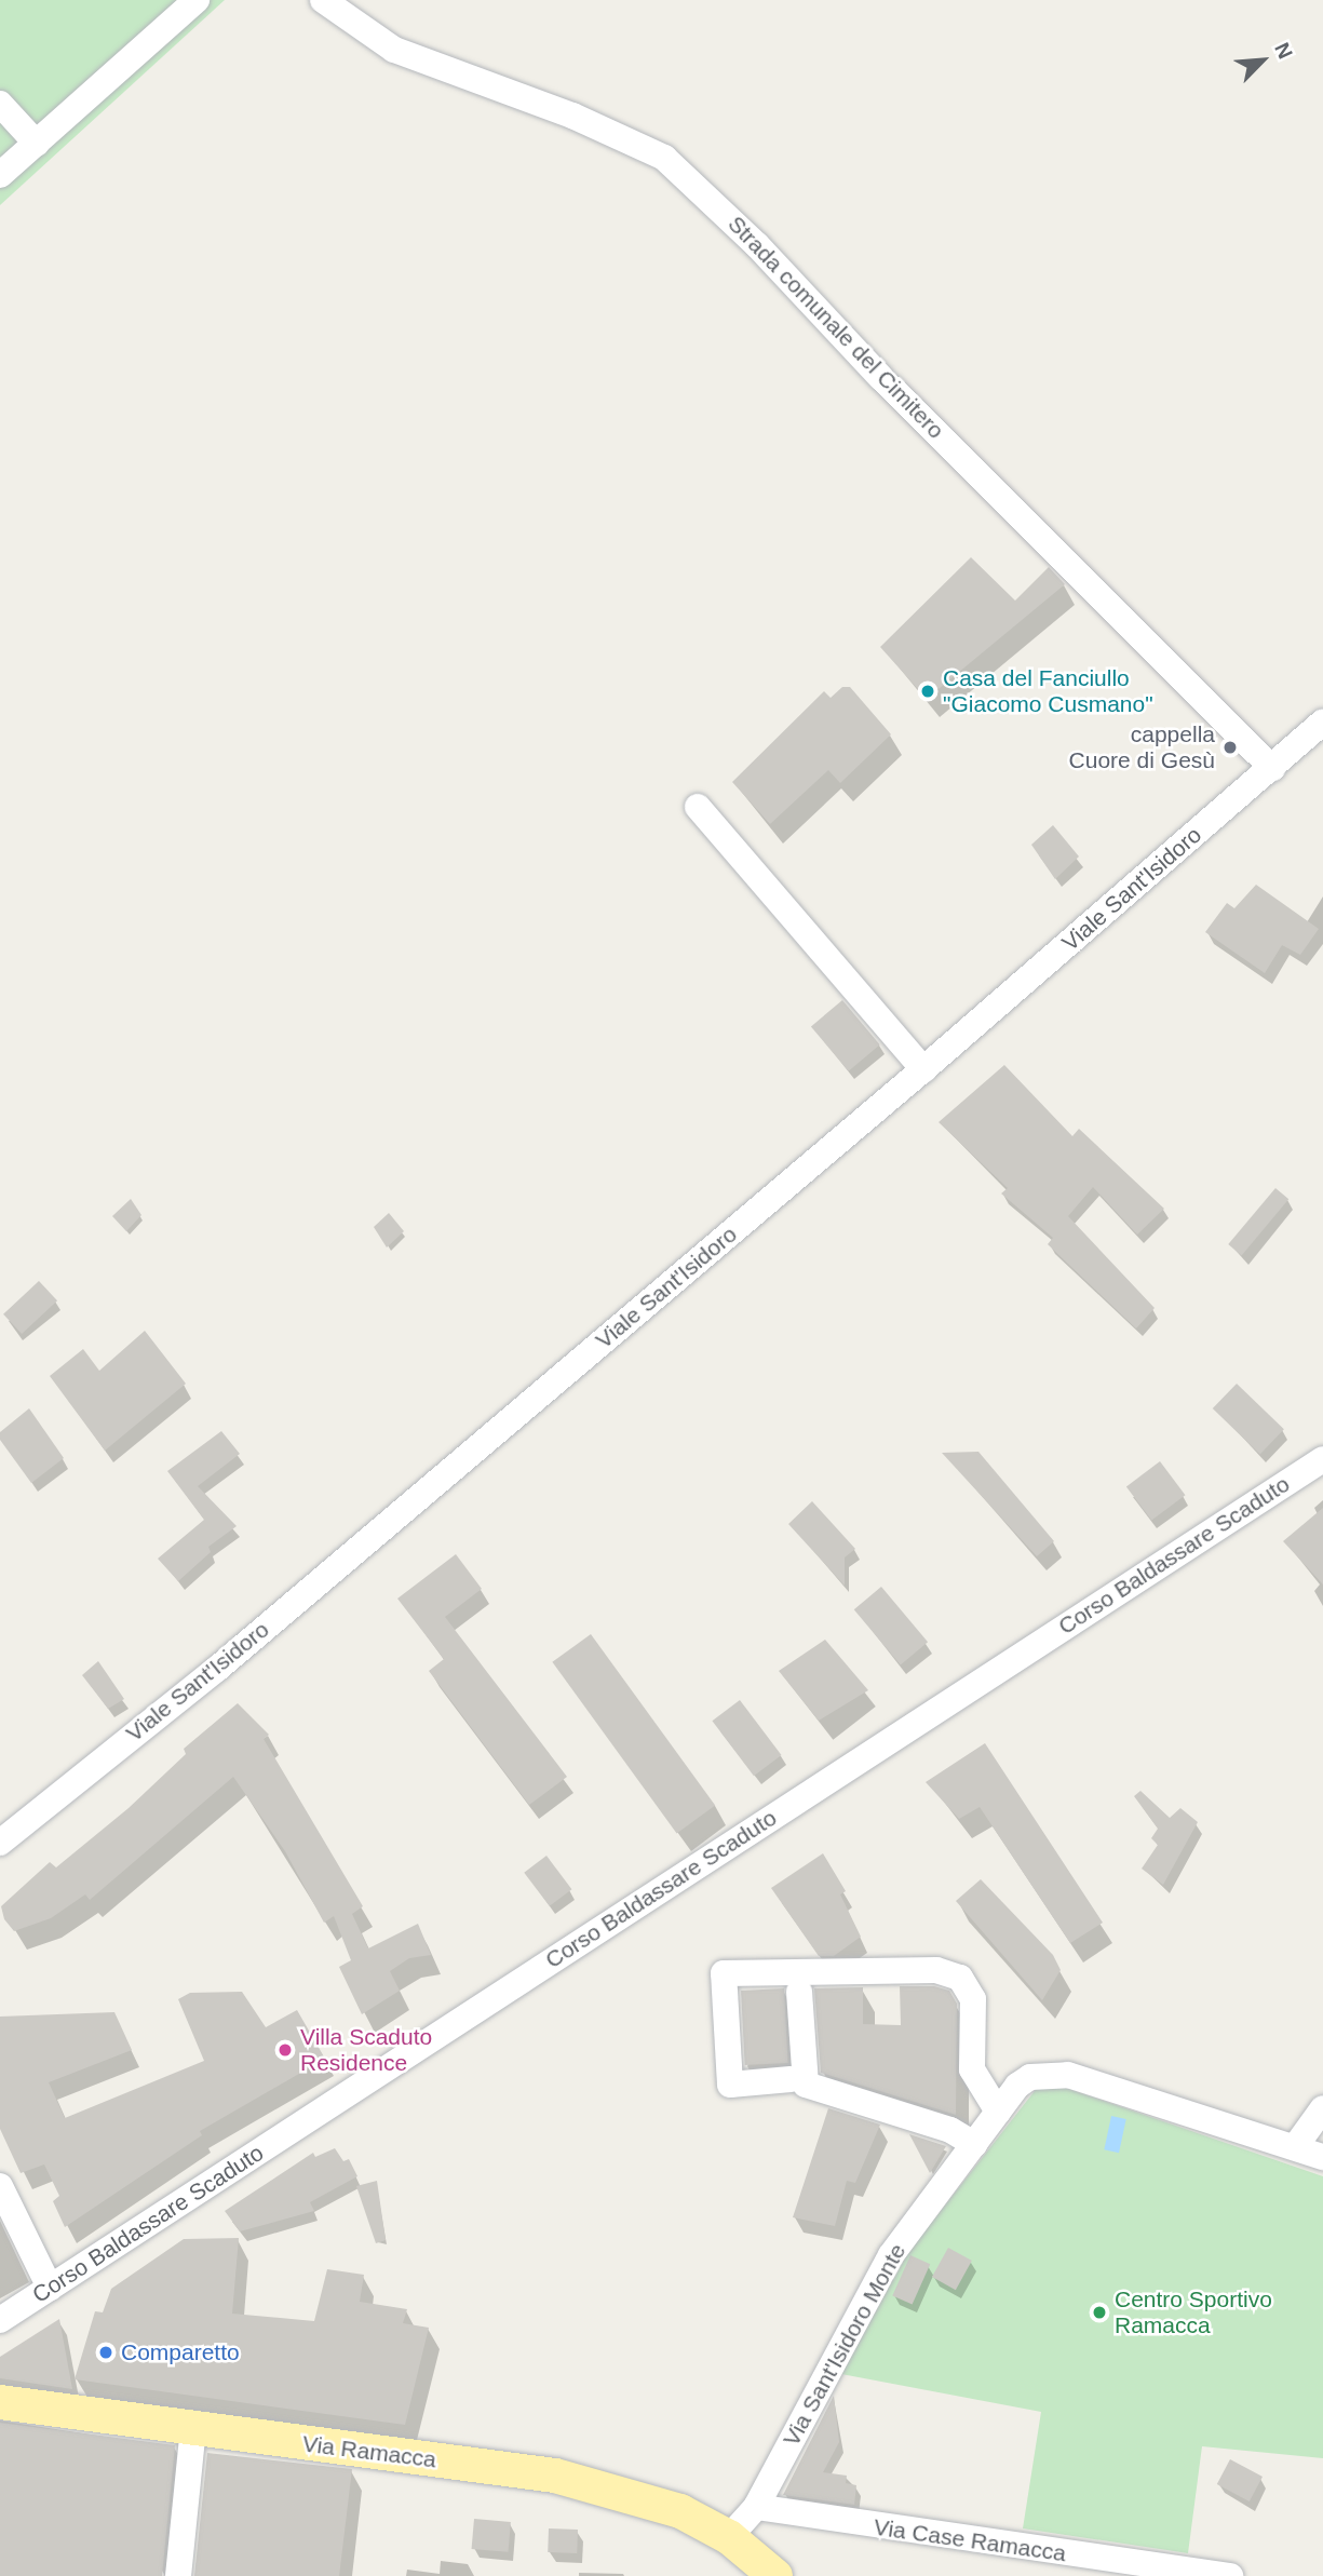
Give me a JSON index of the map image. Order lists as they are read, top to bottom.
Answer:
{
  "streets": {
    "main road": ["Via Ramacca"],
    "street": [
      "Strada comunale del Cimitero",
      "Viale Sant'Isidoro",
      "Corso Baldassare Scaduto",
      "Via Sant'Isidoro Monte",
      "Via Case Ramacca"
    ]
  },
  "crossings": [
    ["Strada comunale del Cimitero", "Viale Sant'Isidoro"],
    ["Via Sant'Isidoro Monte", "Via Ramacca"],
    ["Via Sant'Isidoro Monte", "Via Case Ramacca"]
  ],
  "places": [
    "Casa del Fanciullo \"Giacomo Cusmano\"",
    "cappella Cuore di Gesù",
    "Villa Scaduto Residence",
    "Centro Sportivo Ramacca",
    "Comparetto"
  ],
  "north": "top right"
}
